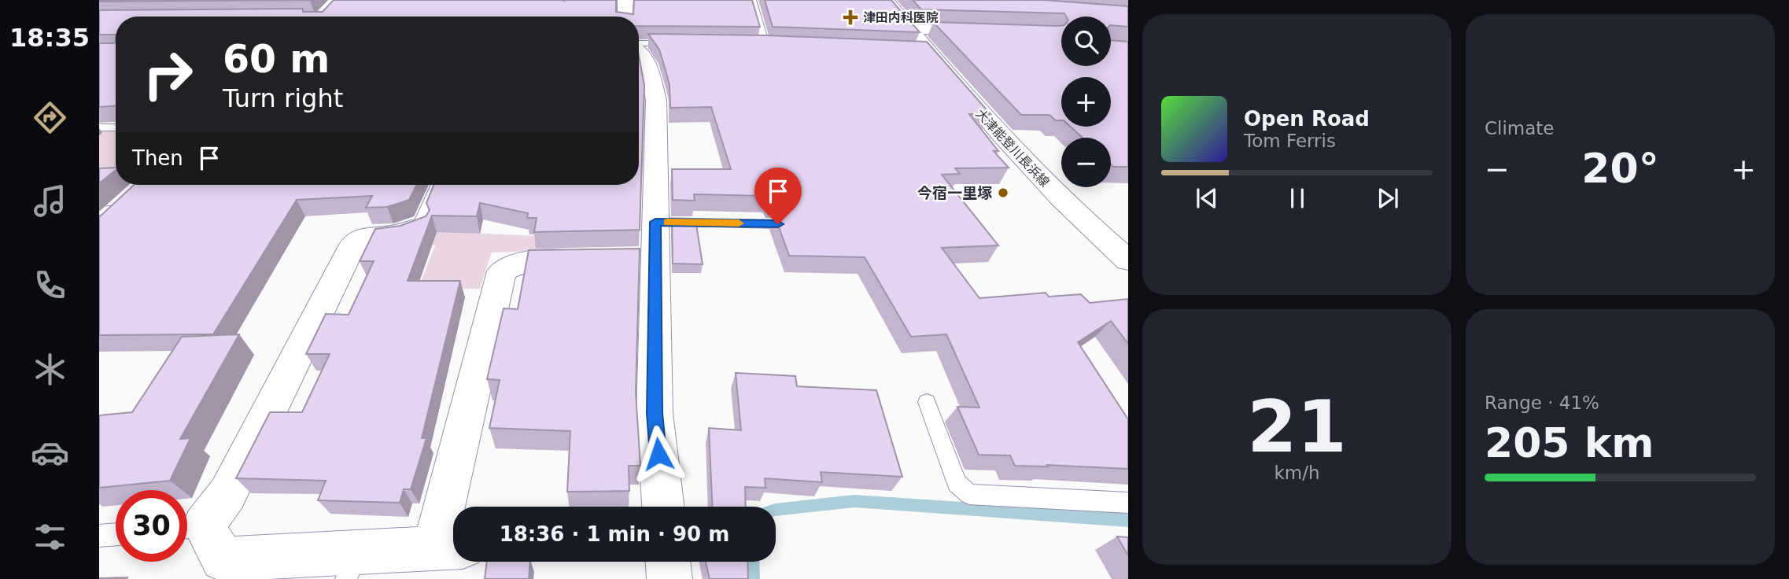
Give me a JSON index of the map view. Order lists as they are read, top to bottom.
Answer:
{
  "streets": {
    "street": ["大津能登川長浜線"]
  },
  "places": {
    "health": ["津田内科医院"],
    "other": ["今宿一里塚"]
  },
  "page": {
    "tabs": "18:35",
    "tile": [
      "Climate",
      ["21", "km/h"],
      ["Range · 41%", "205 km"]
    ],
    "map_buttons": ["+", "−"],
    "turn": ["60 m", "Turn right"],
    "song": ["Open Road", "Tom Ferris"],
    "then": "Then",
    "heat": ["−", "20°", "+"],
    "limit": "30",
    "trip": "18:36 · 1 min · 90 m"
  }
}
